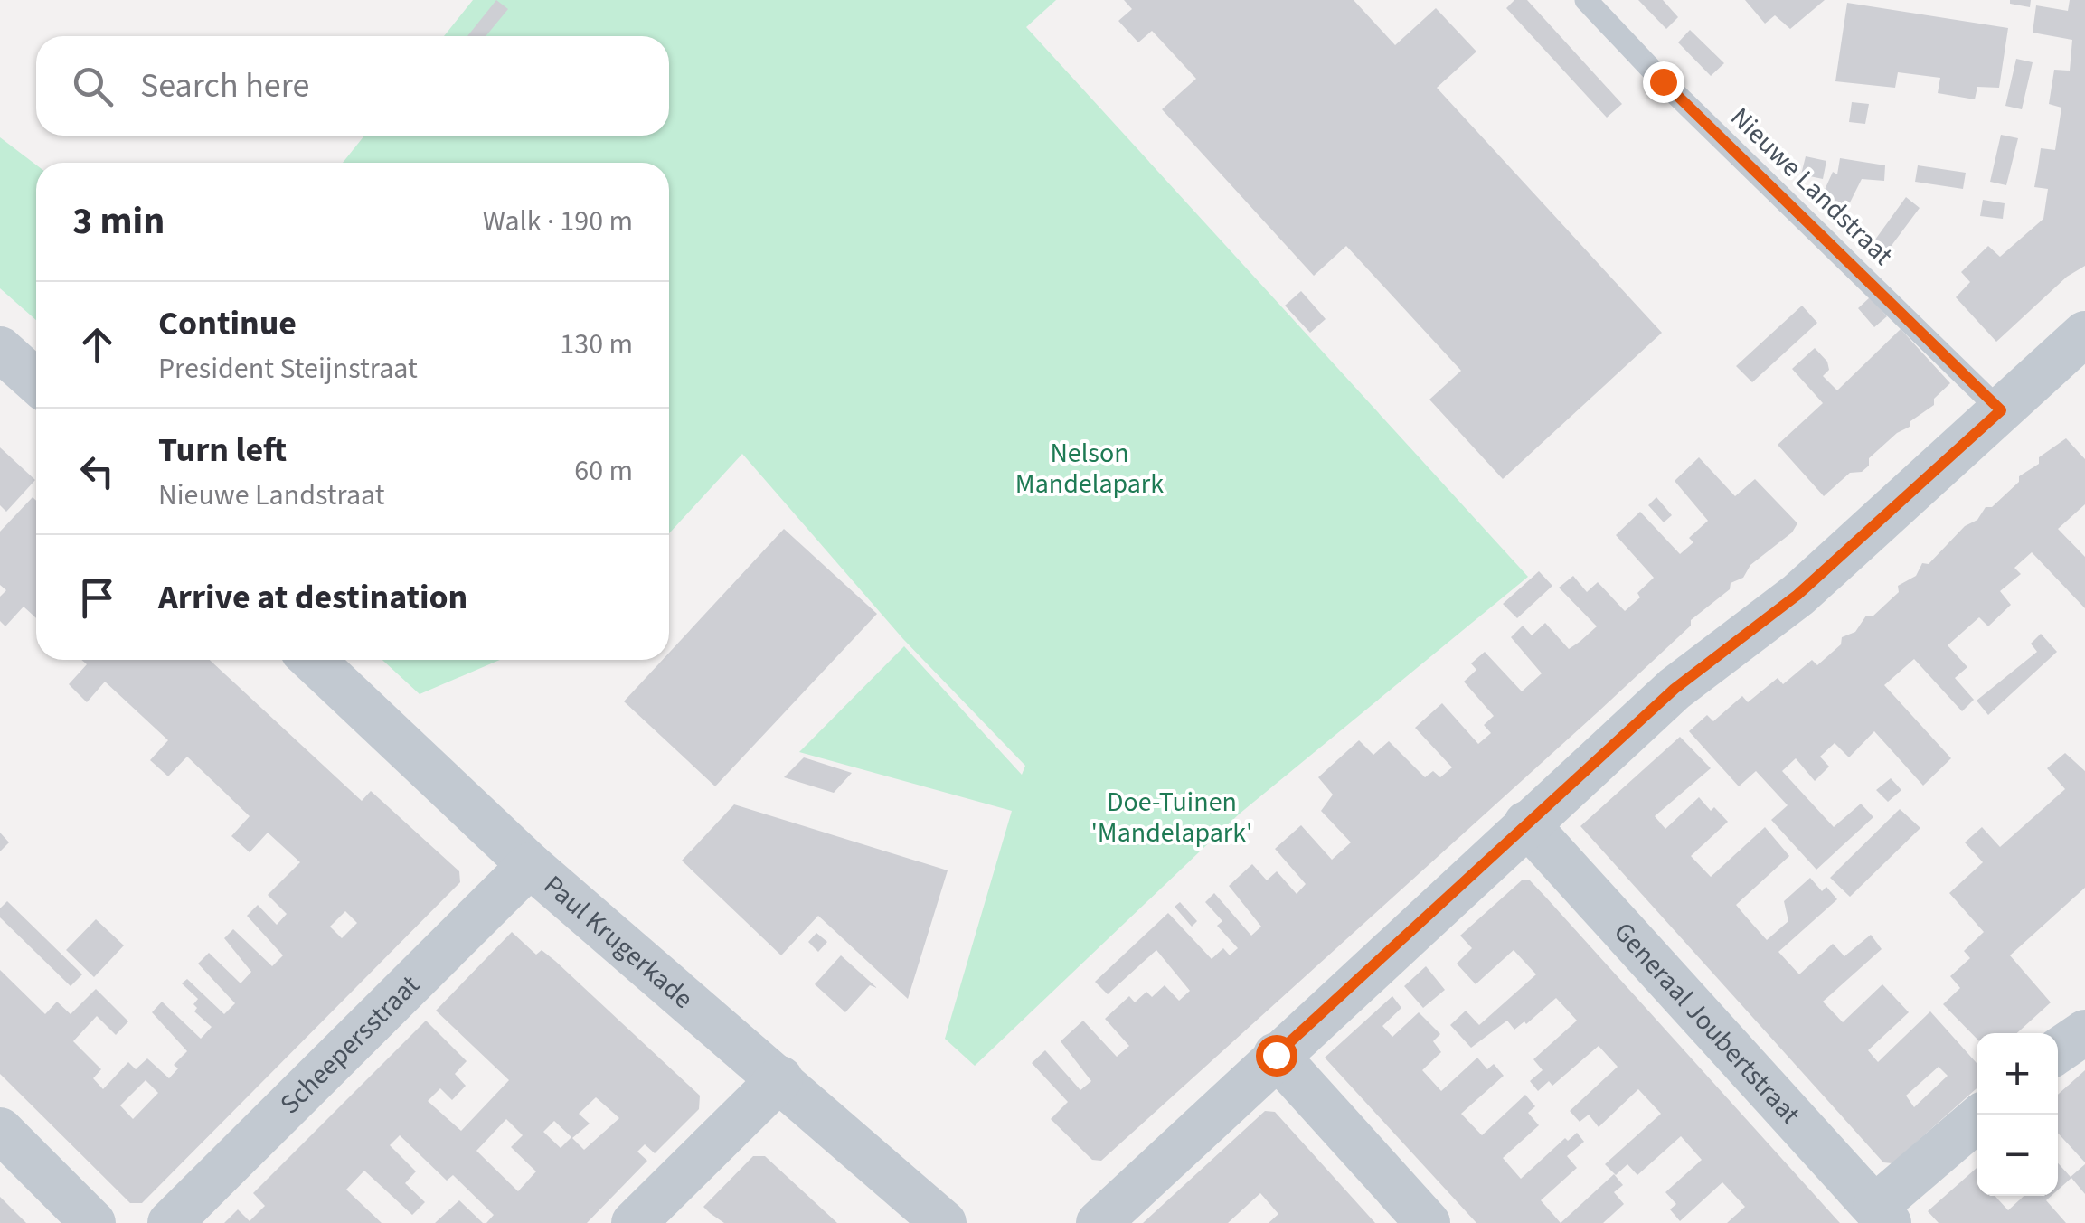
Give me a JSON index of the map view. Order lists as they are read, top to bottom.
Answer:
{
  "streets": {
    "street": ["Paul Krugerkade", "Generaal Joubertstraat", "Scheepersstraat"],
    "lane": ["Nieuwe Landstraat"]
  },
  "crossings": [
    ["Paul Krugerkade", "Scheepersstraat"]
  ],
  "parks": ["Nelson Mandelapark", "Doe-Tuinen 'Mandelapark'"],
  "page": {
    "search": "Search here",
    "heading": ["3 min", "Walk · 190 m"],
    "list": [
      ["Continue", "President Steijnstraat", "130 m"],
      ["Turn left", "Nieuwe Landstraat", "60 m"],
      "Arrive at destination"
    ],
    "map_buttons": ["+", "−"]
  }
}
